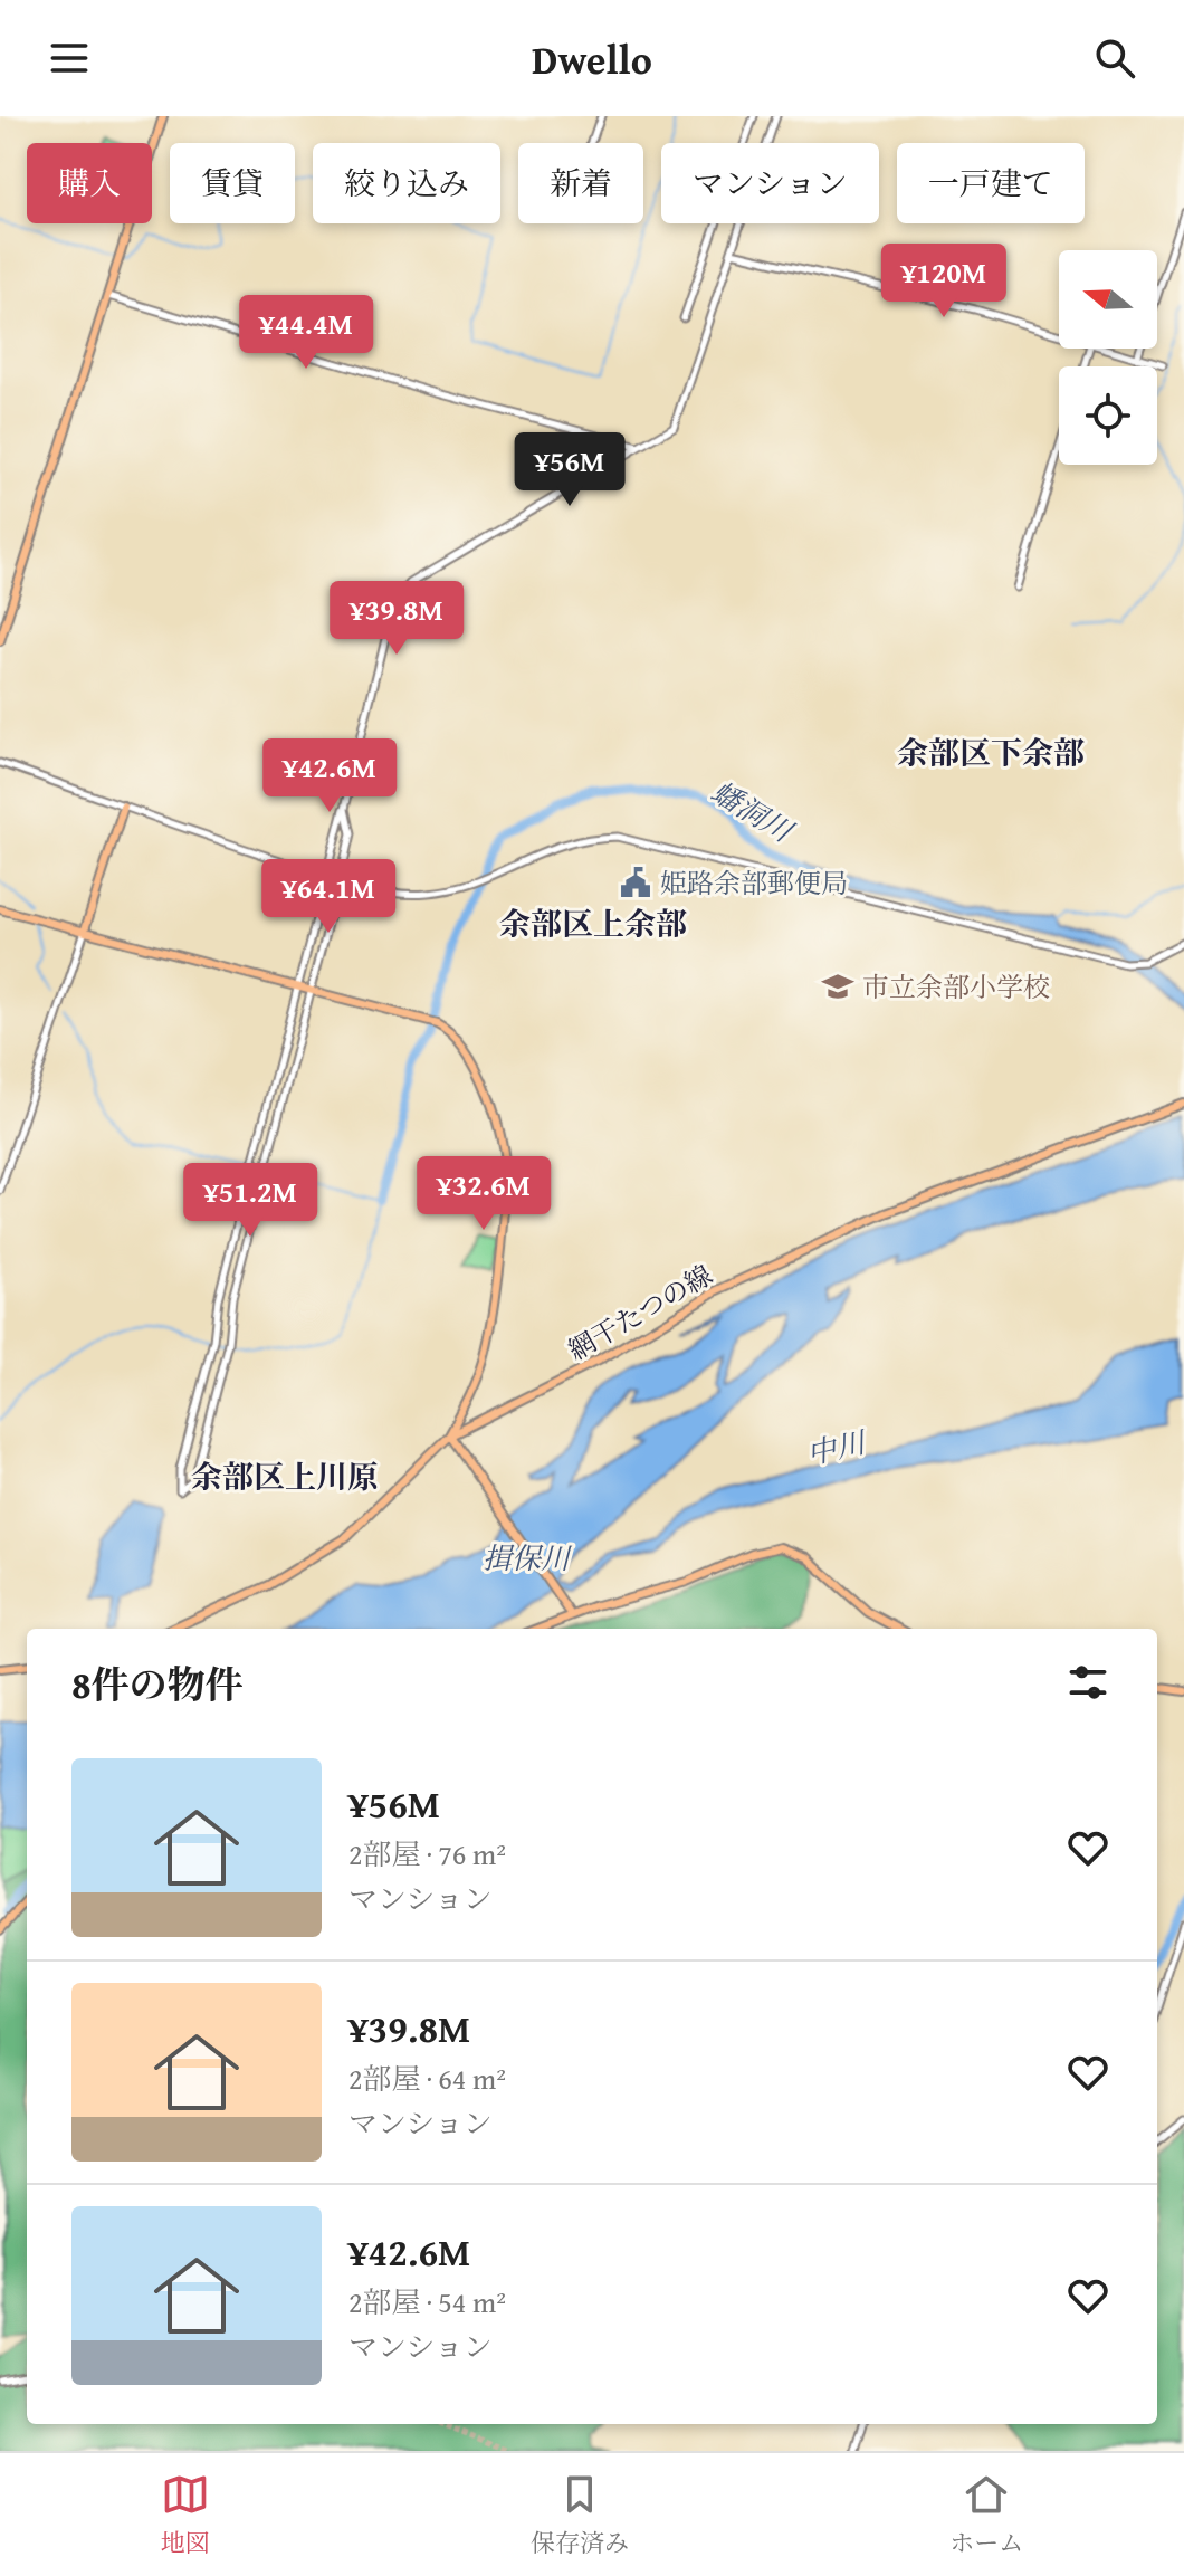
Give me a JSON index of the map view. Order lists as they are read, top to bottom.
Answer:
{
  "streets": {
    "main road": ["網干たつの線"]
  },
  "districts": ["余部区下余部", "余部区上余部", "余部区上川原"],
  "water": ["蟠洞川", "中川", "揖保川"],
  "places": {
    "public building": ["姫路余部郵便局"],
    "school or university": ["市立余部小学校"]
  },
  "north": "left",
  "page": {
    "header": "Dwello",
    "chip": [
      "購入",
      "賃貸",
      "絞り込み",
      "新着",
      "マンション",
      "一戸建て"
    ],
    "price": [
      "¥120M",
      "¥44.4M",
      "¥56M",
      "¥39.8M",
      "¥42.6M",
      "¥64.1M",
      "¥32.6M",
      "¥51.2M"
    ],
    "heading": "8件の物件",
    "list": [
      {
        "name": "¥56M",
        "note": "2部屋 · 76 m² · マンション"
      },
      {
        "name": "¥39.8M",
        "note": "2部屋 · 64 m² · マンション"
      },
      {
        "name": "¥42.6M",
        "note": "2部屋 · 54 m² · マンション"
      }
    ],
    "tabs": ["地図", "保存済み", "ホーム"]
  }
}
